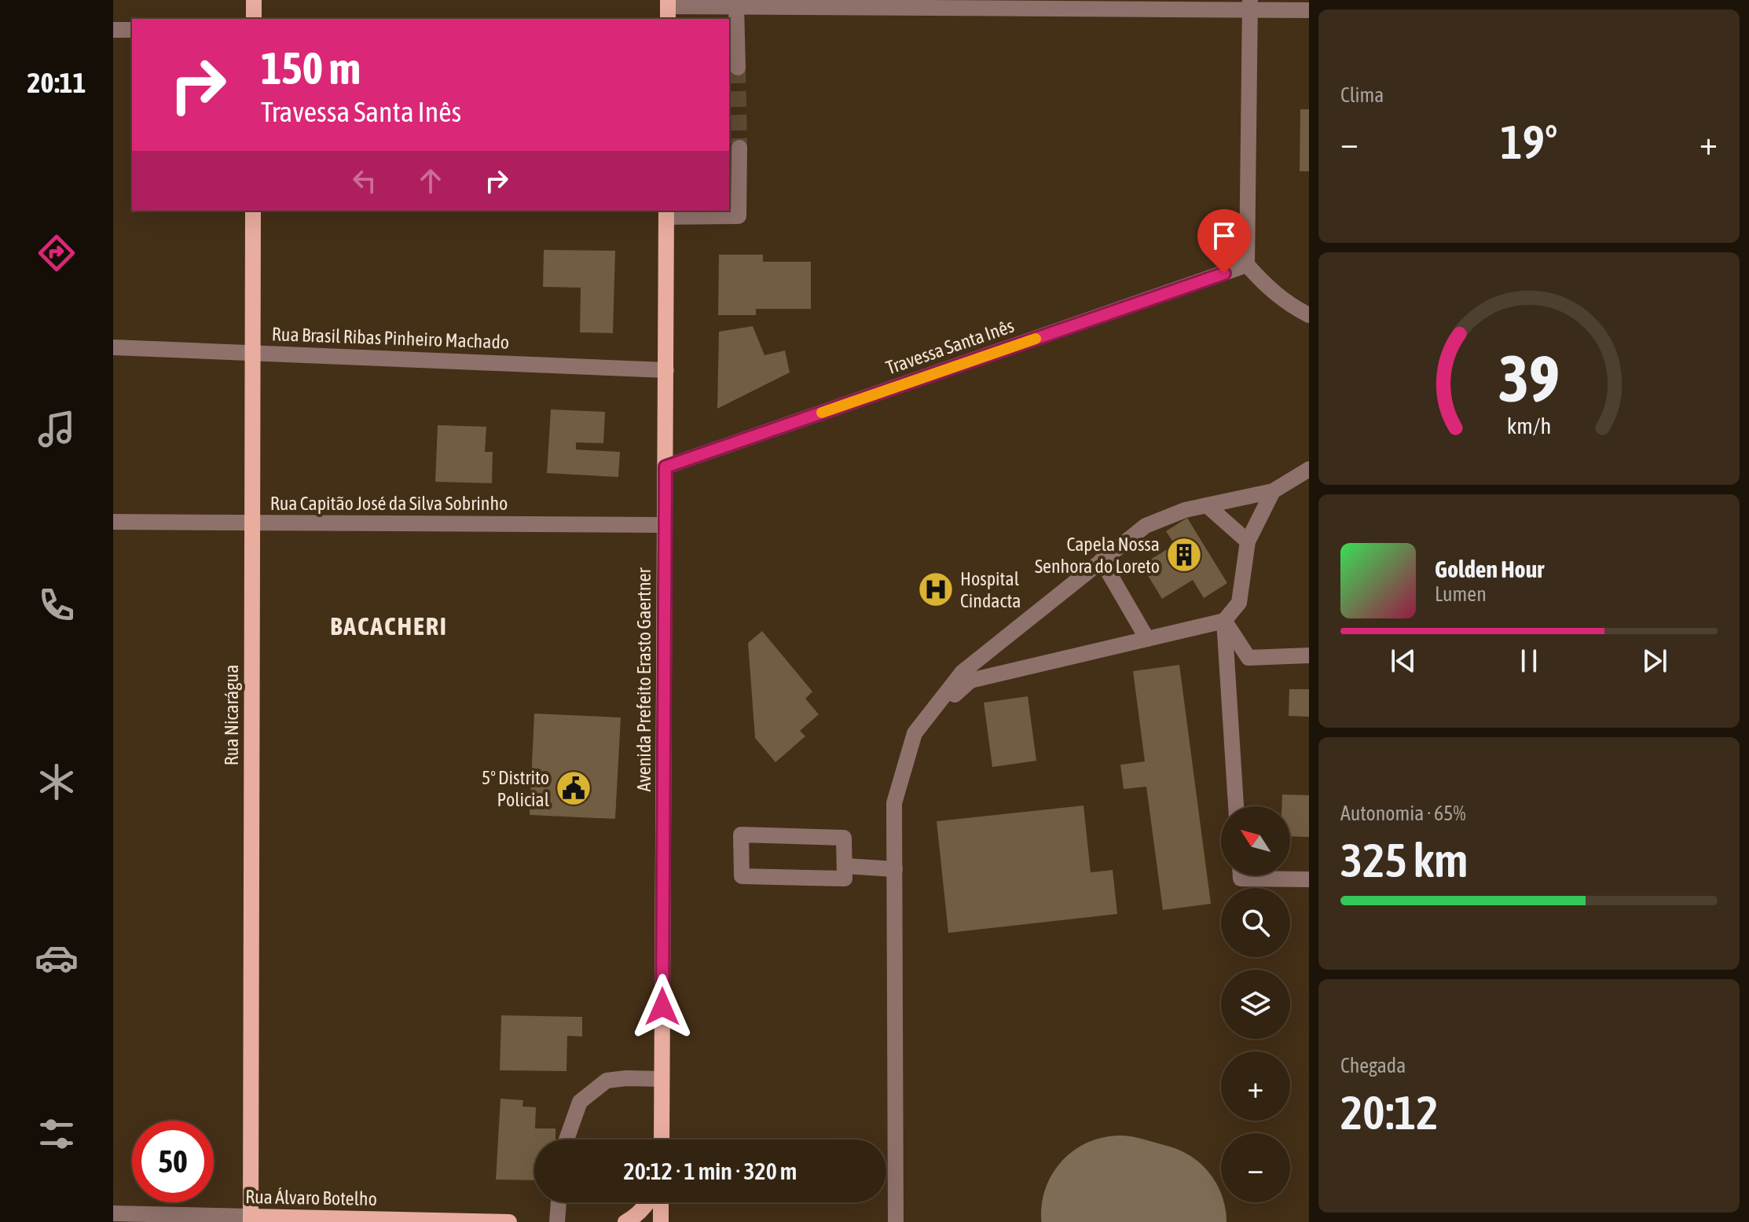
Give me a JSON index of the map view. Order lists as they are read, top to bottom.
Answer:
{
  "streets": {
    "main road": ["Avenida Prefeito Erasto Gaertner", "Rua Nicarágua", "Rua Álvaro Botelho"],
    "street": ["Rua Brasil Ribas Pinheiro Machado", "Travessa Santa Inês", "Rua Capitão José da Silva Sobrinho"]
  },
  "crossings": [
    ["Rua Brasil Ribas Pinheiro Machado", "Avenida Prefeito Erasto Gaertner"],
    ["Rua Brasil Ribas Pinheiro Machado", "Rua Nicarágua"],
    ["Travessa Santa Inês", "Avenida Prefeito Erasto Gaertner"],
    ["Rua Capitão José da Silva Sobrinho", "Avenida Prefeito Erasto Gaertner"],
    ["Rua Capitão José da Silva Sobrinho", "Rua Nicarágua"],
    ["Rua Nicarágua", "Rua Álvaro Botelho"]
  ],
  "districts": ["BACACHERI"],
  "places": {
    "building": ["Capela Nossa Senhora do Loreto"],
    "hospital": ["Hospital Cindacta"],
    "public building": ["5º Distrito Policial"]
  },
  "north": "top left",
  "page": {
    "tabs": "20:11",
    "tile": [
      "Clima",
      ["Autonomia · 65%", "325 km"],
      ["Chegada", "20:12"]
    ],
    "turn": ["150 m", "Travessa Santa Inês"],
    "heat": ["−", "19°", "+"],
    "song": ["Golden Hour", "Lumen"],
    "map_buttons": ["+", "−"],
    "limit": "50",
    "trip": "20:12 · 1 min · 320 m",
    "gauge": ["39", "km/h"]
  }
}
